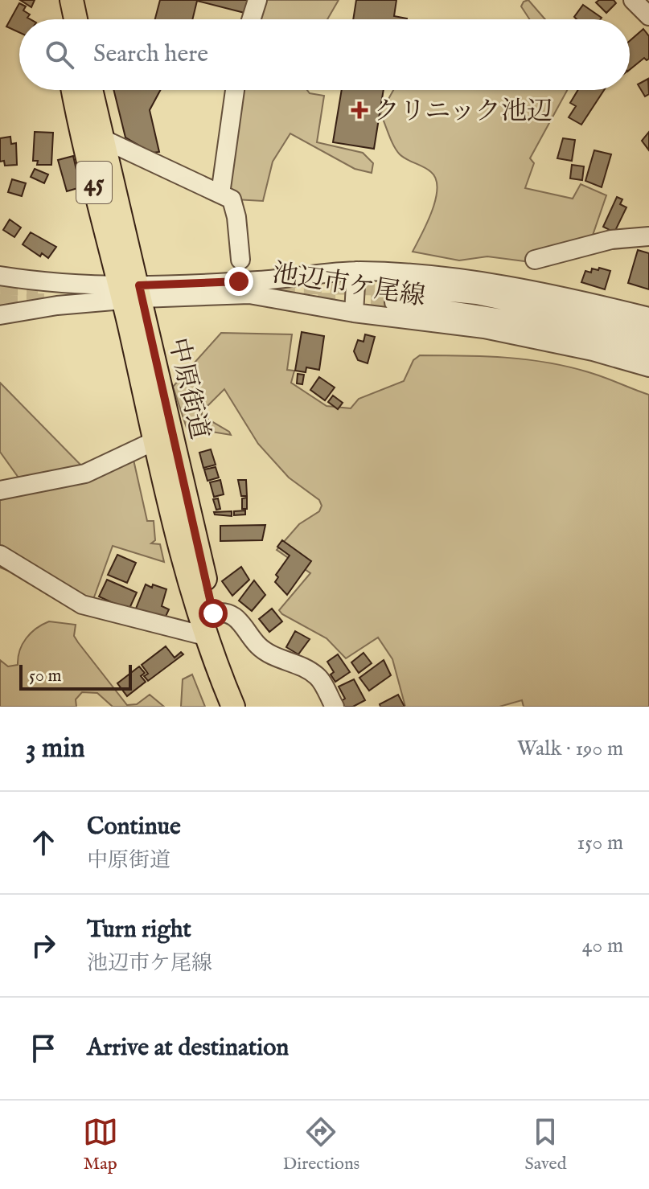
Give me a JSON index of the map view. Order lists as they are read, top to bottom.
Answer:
{
  "streets": {
    "main road": ["45", "中原街道"],
    "street": ["池辺市ケ尾線"]
  },
  "crossings": [
    ["池辺市ケ尾線", "中原街道"]
  ],
  "places": {
    "health": ["クリニック池辺"]
  },
  "scale_bar": "50 m",
  "page": {
    "search": "Search here",
    "scale": "50 m",
    "heading": ["3 min", "Walk · 190 m"],
    "list": [
      ["Continue", "中原街道", "150 m"],
      ["Turn right", "池辺市ケ尾線", "40 m"],
      "Arrive at destination"
    ],
    "nav": ["Map", "Directions", "Saved"]
  }
}
